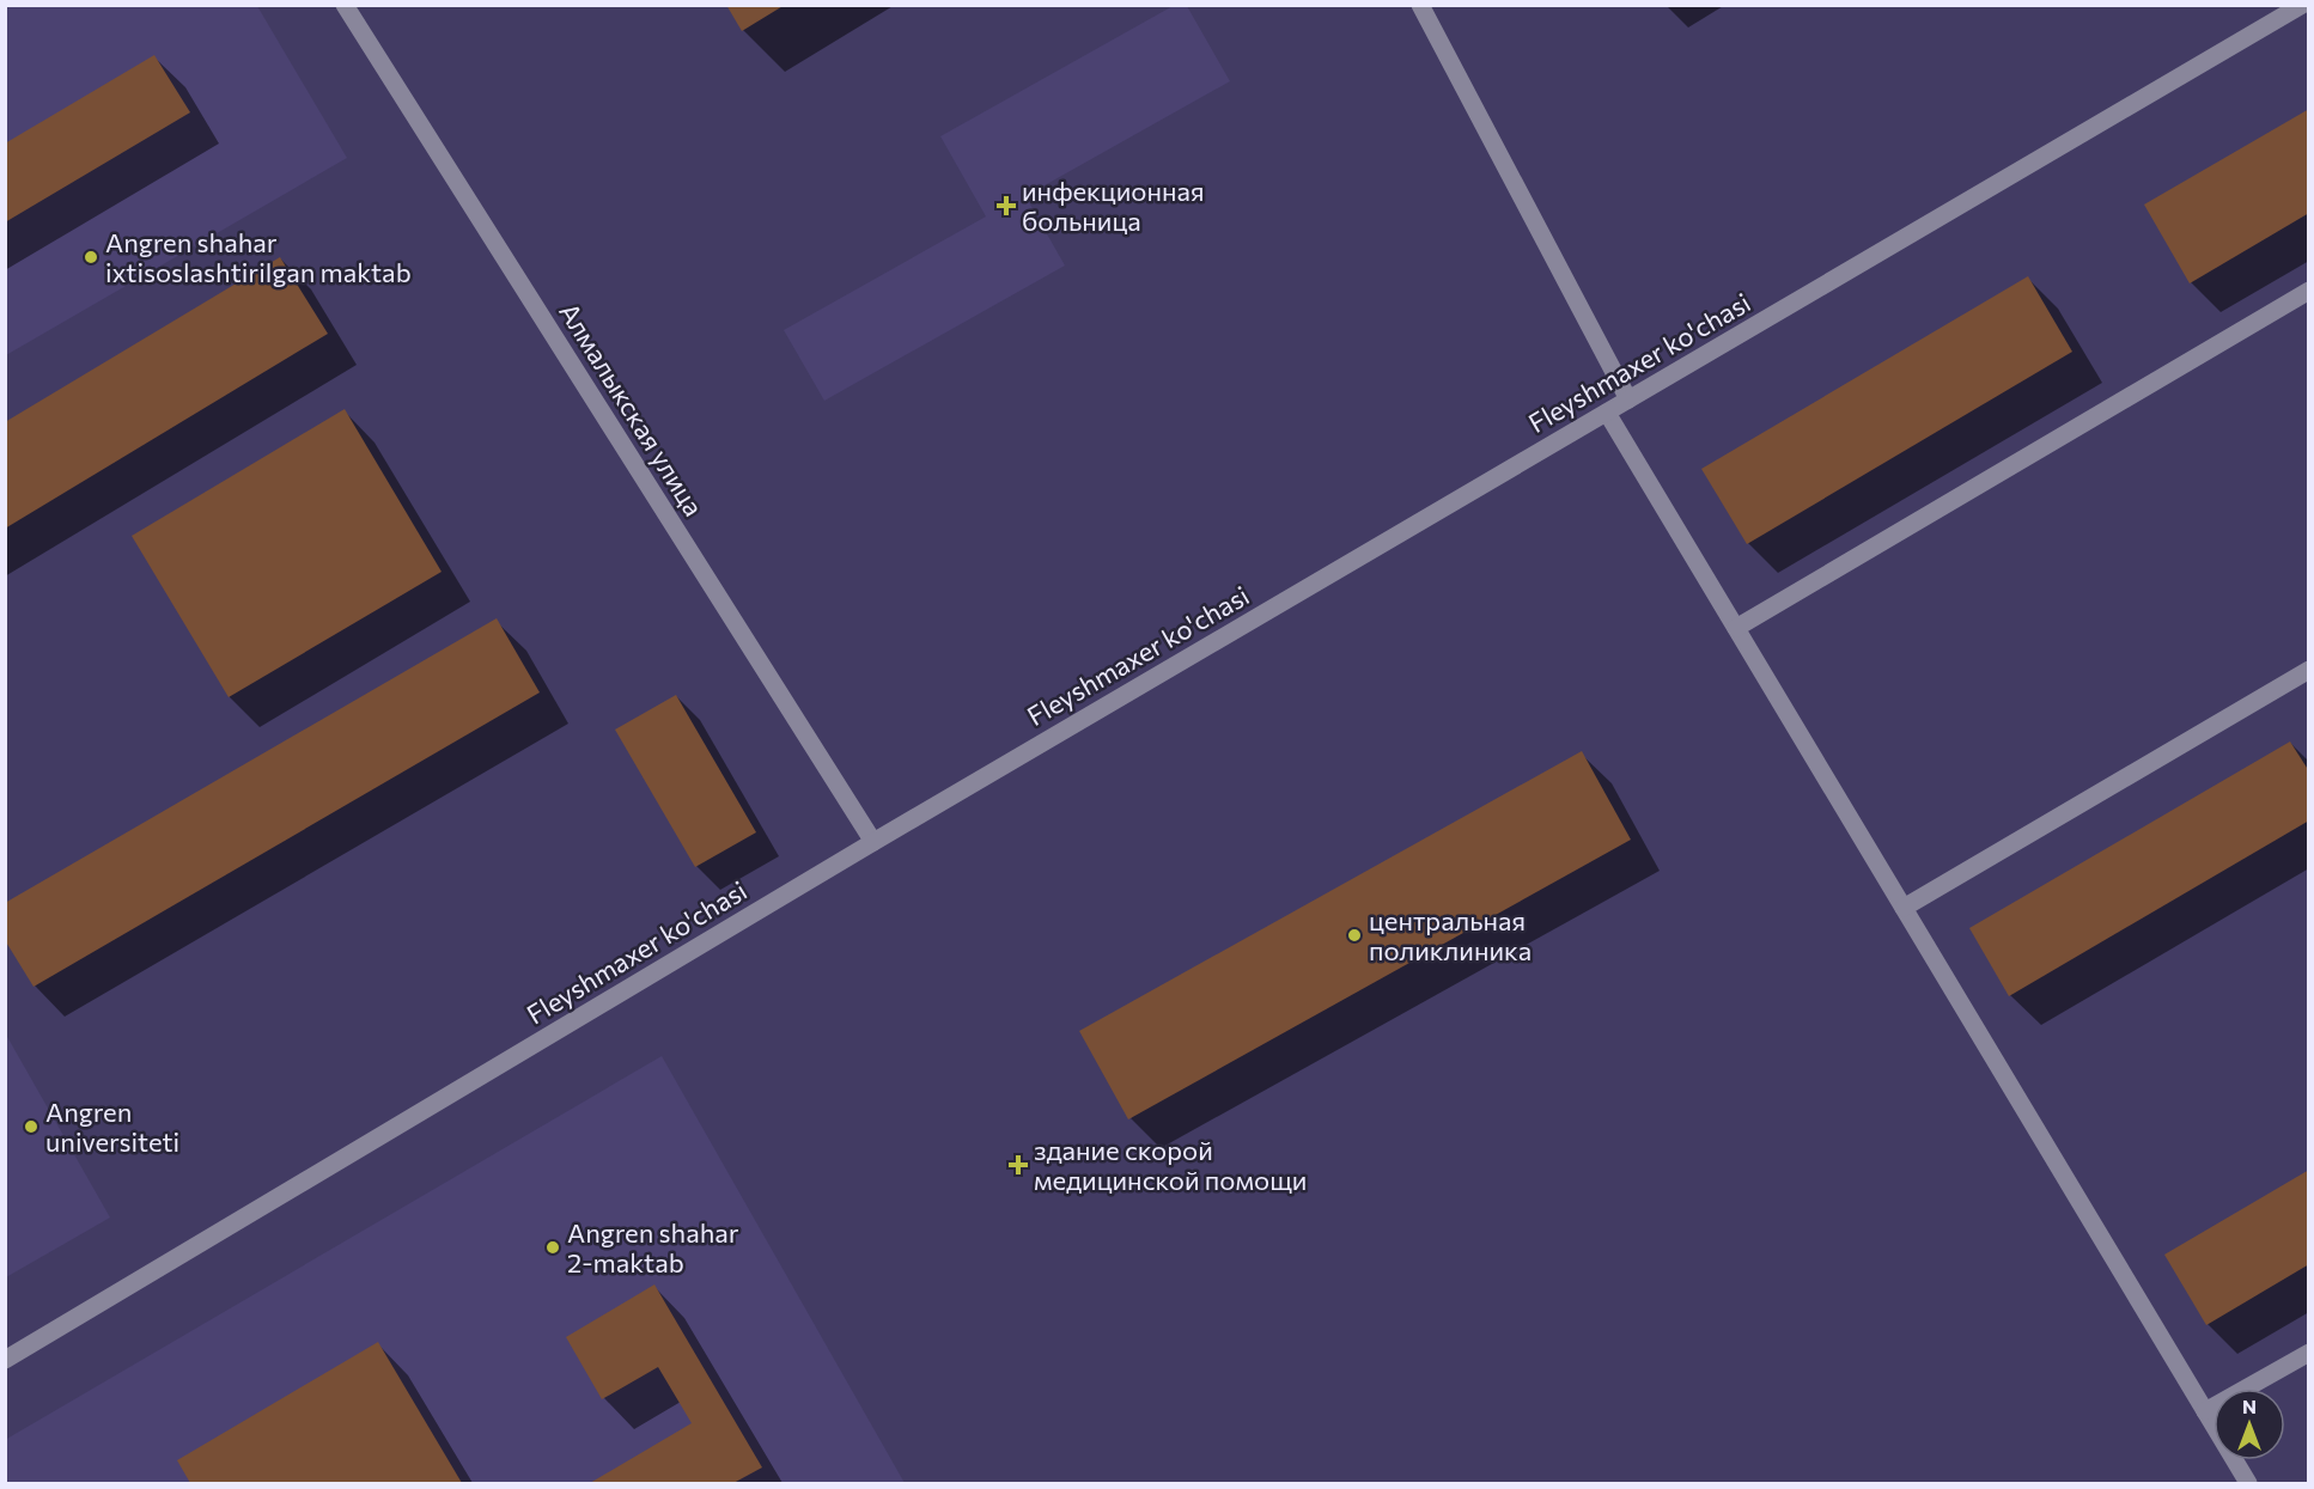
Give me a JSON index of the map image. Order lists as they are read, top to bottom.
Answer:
{
  "streets": {
    "street": ["Fleyshmaxer ko'chasi", "Алмалыкская улица"]
  },
  "crossings": [
    ["Fleyshmaxer ko'chasi", "Алмалыкская улица"]
  ],
  "places": {
    "health": ["инфекционная больница", "здание скорой медицинской помощи"],
    "other": [
      "Angren shahar ixtisoslashtirilgan maktab",
      "центральная поликлиника",
      "Angren universiteti",
      "Angren shahar 2-maktab"
    ]
  },
  "north": "top"
}
